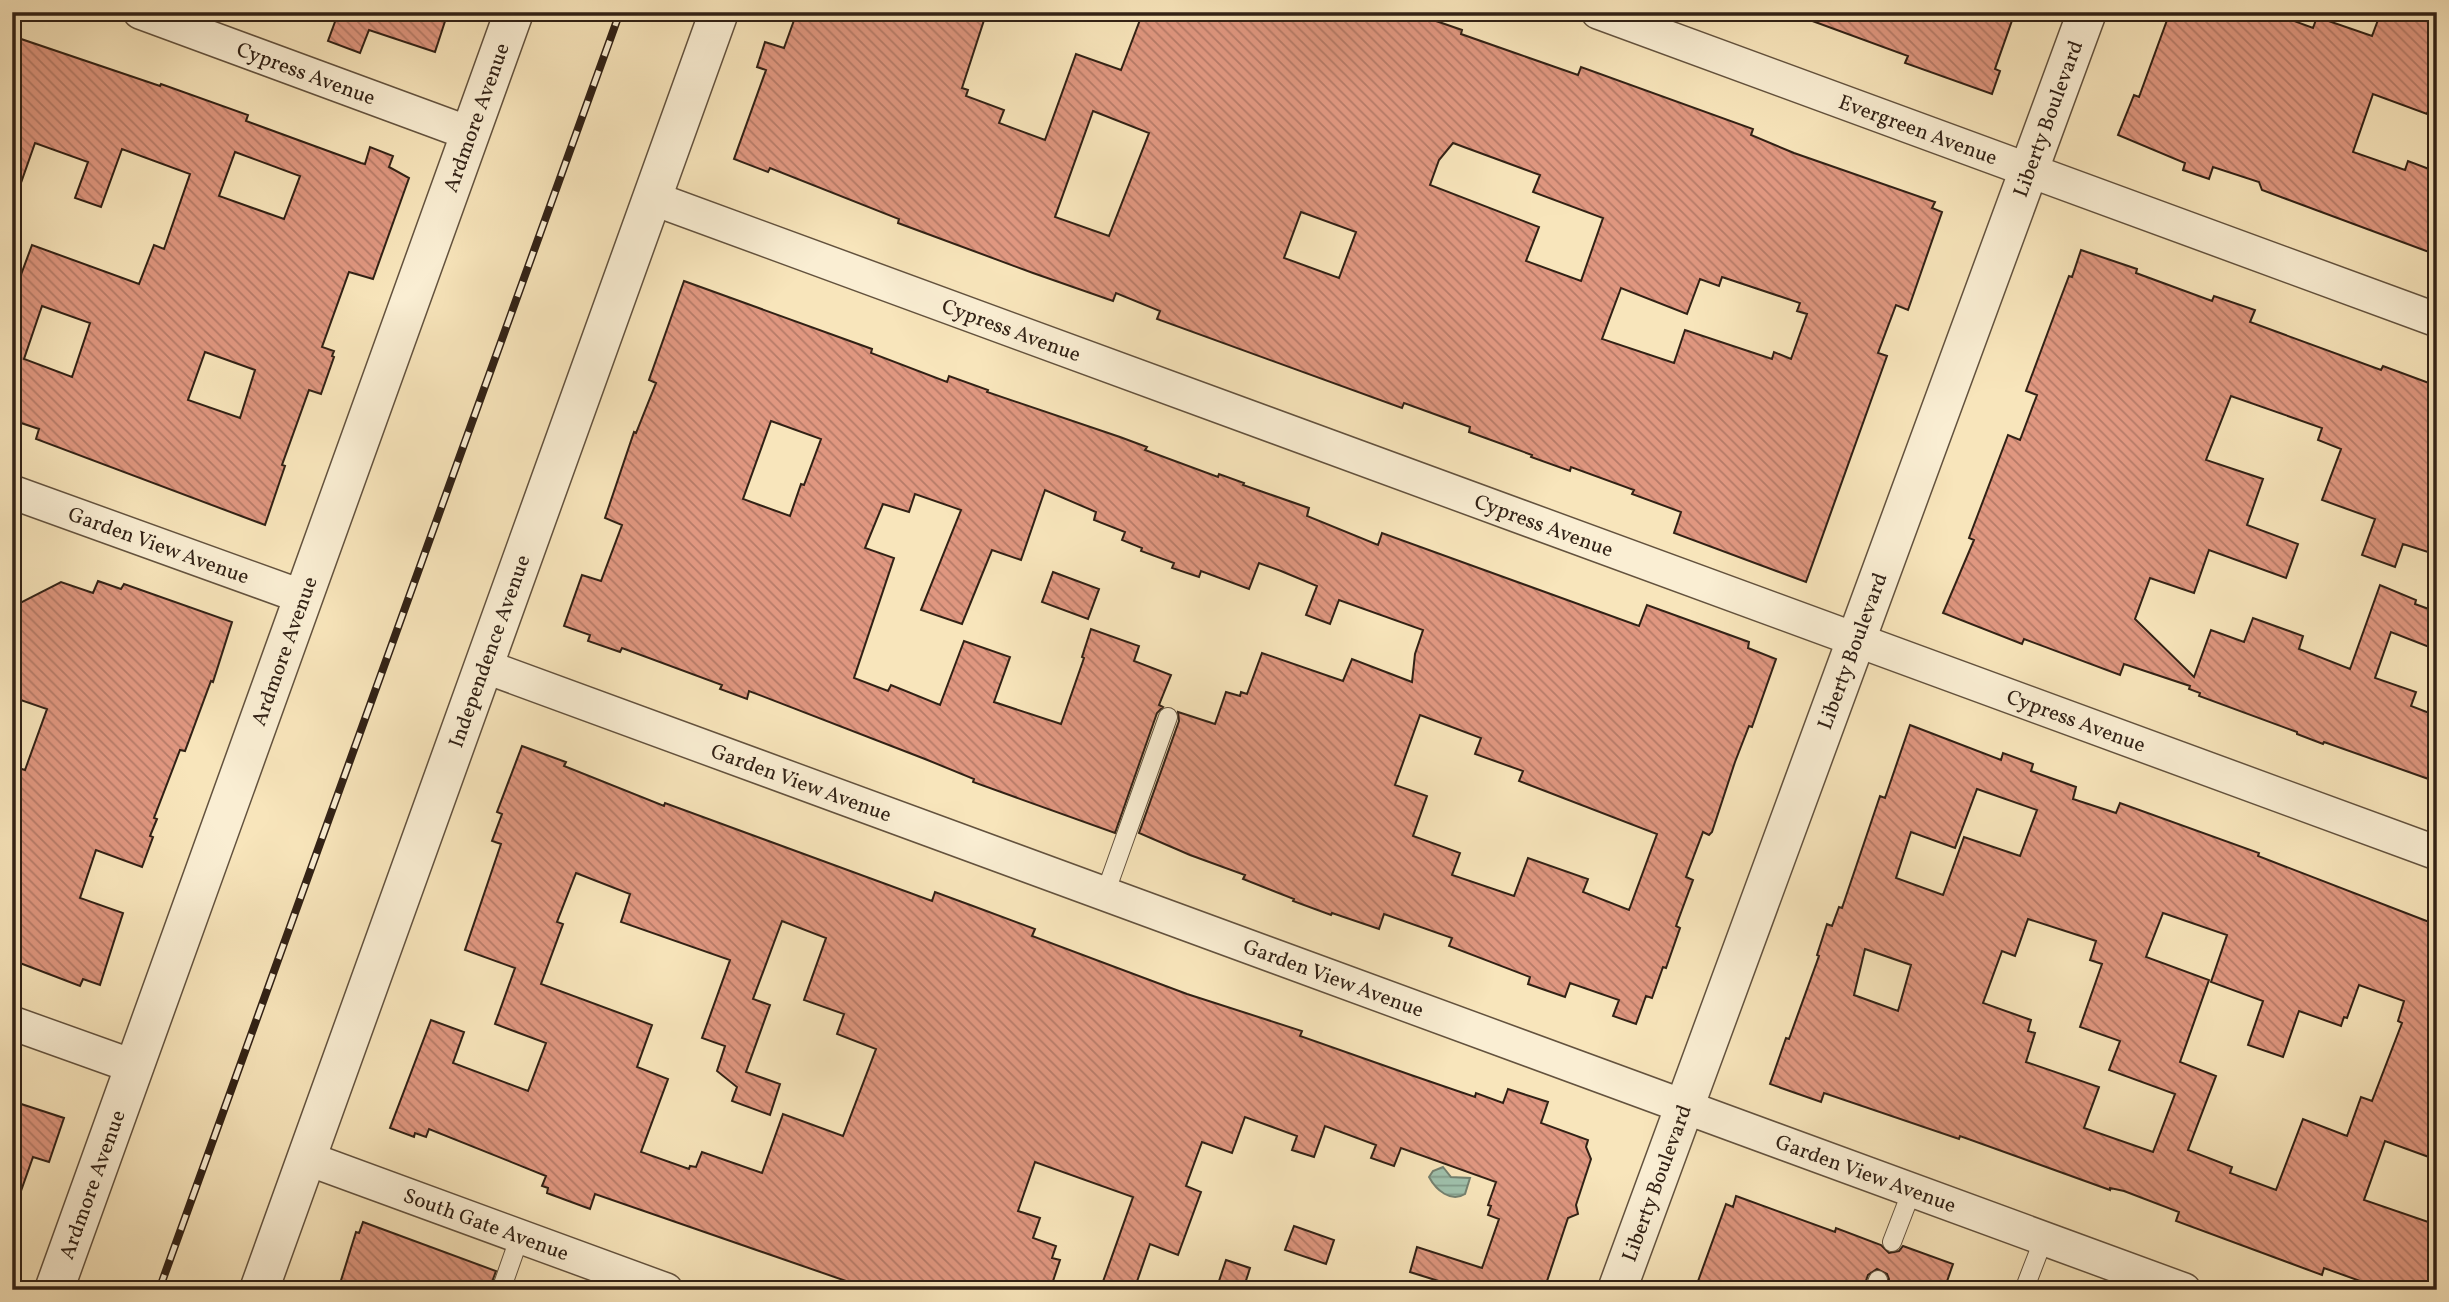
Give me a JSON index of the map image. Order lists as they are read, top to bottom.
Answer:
{
  "streets": {
    "street": [
      "Cypress Avenue",
      "Ardmore Avenue",
      "Liberty Boulevard",
      "Evergreen Avenue",
      "Garden View Avenue",
      "Independence Avenue",
      "South Gate Avenue"
    ]
  },
  "crossings": [
    ["Cypress Avenue", "Ardmore Avenue"],
    ["Cypress Avenue", "Liberty Boulevard"],
    ["Cypress Avenue", "Independence Avenue"],
    ["Ardmore Avenue", "Garden View Avenue"],
    ["Liberty Boulevard", "Evergreen Avenue"],
    ["Liberty Boulevard", "Garden View Avenue"],
    ["Garden View Avenue", "Independence Avenue"],
    ["Independence Avenue", "South Gate Avenue"]
  ]
}
